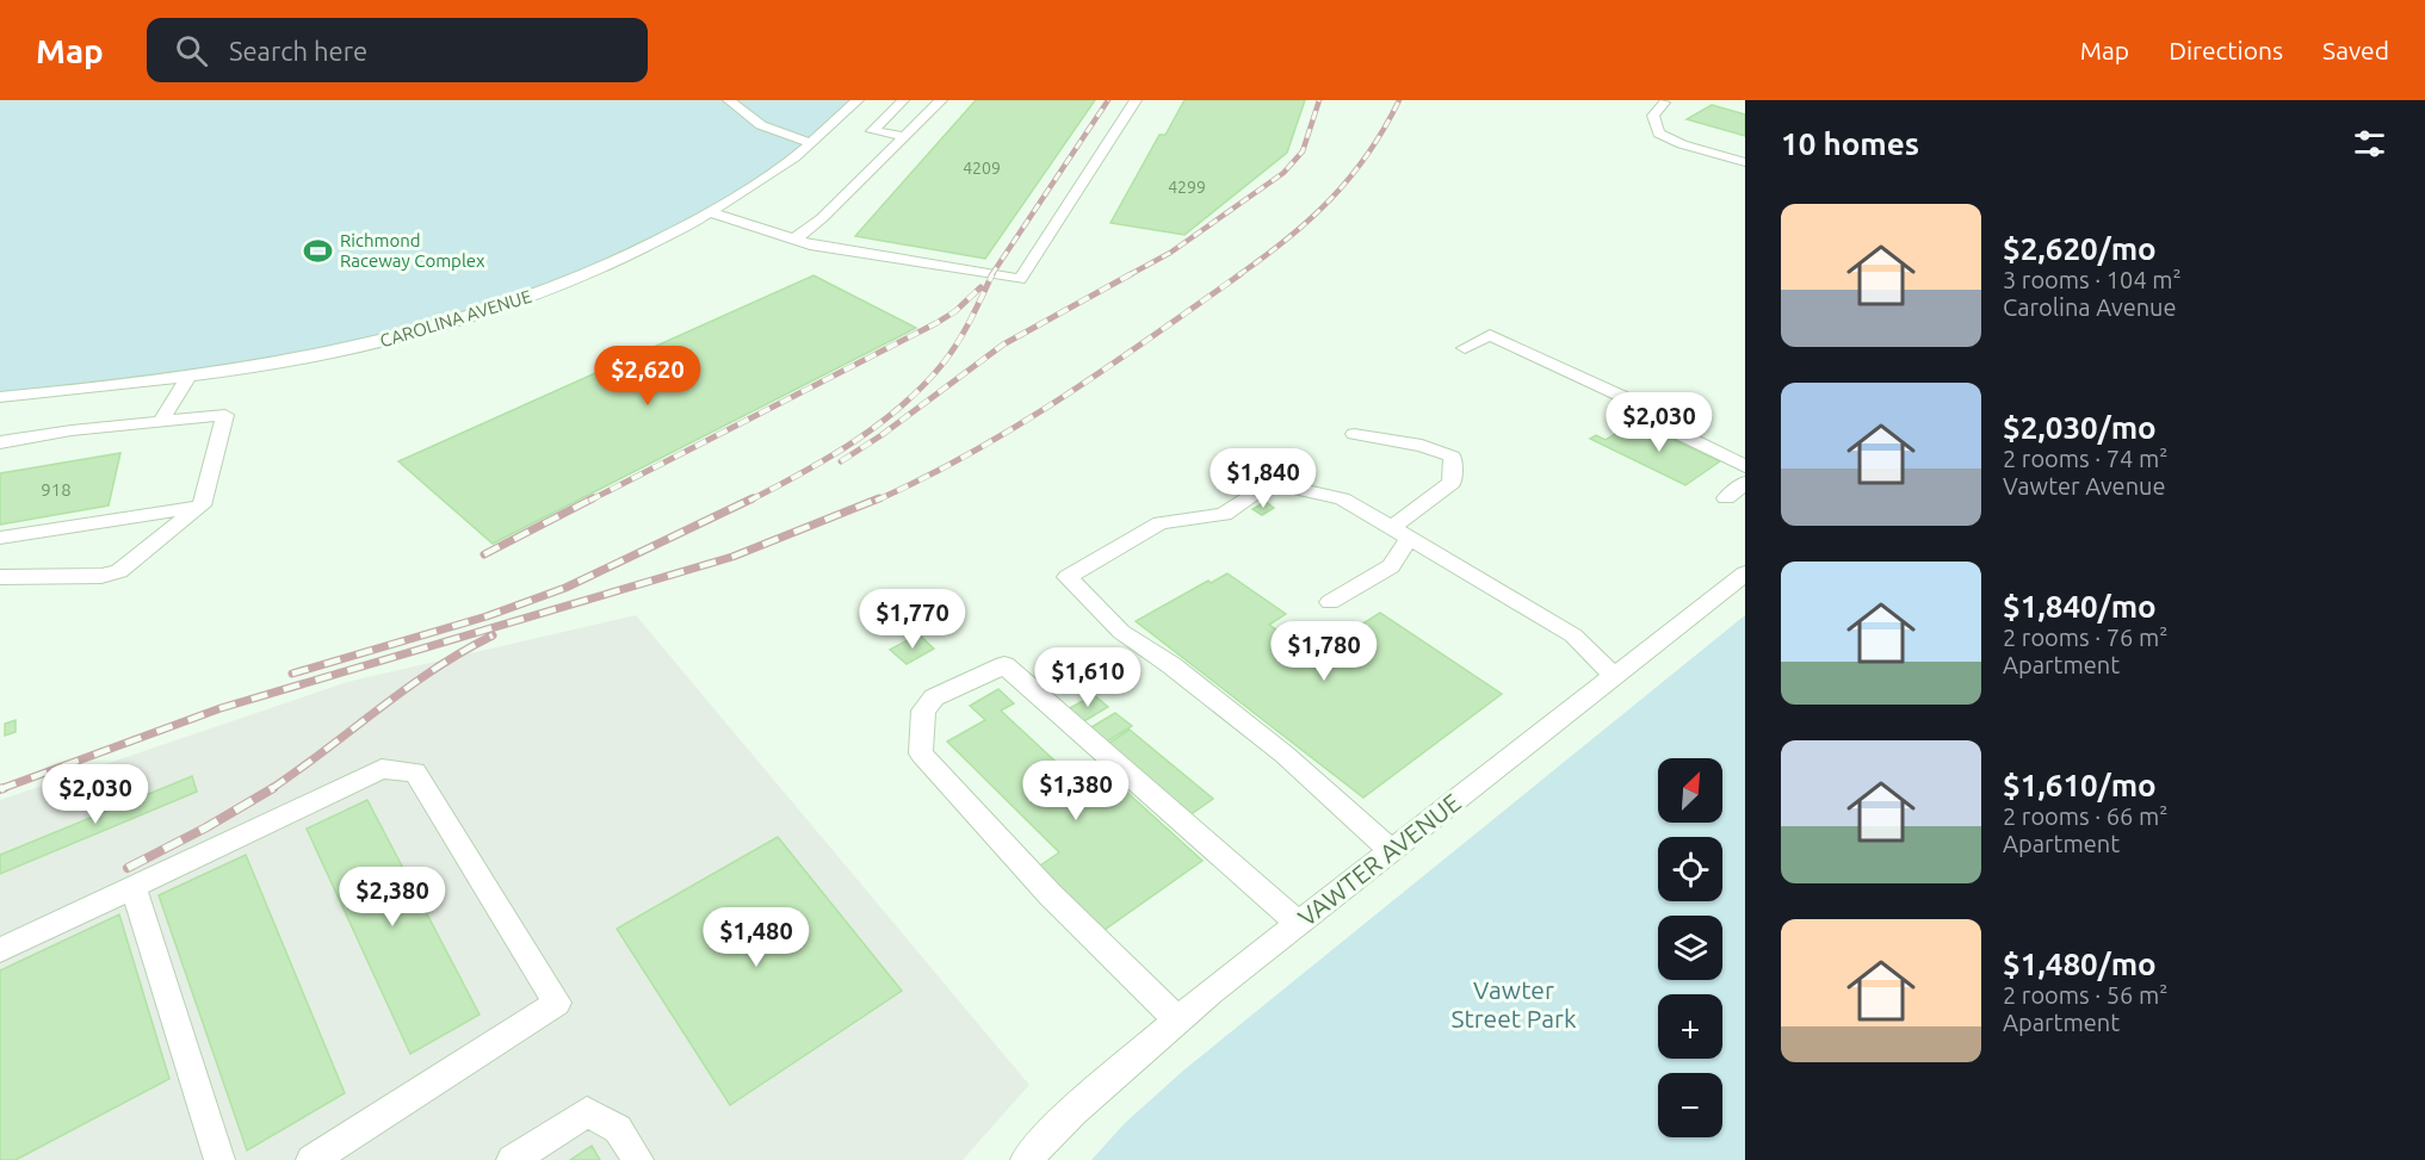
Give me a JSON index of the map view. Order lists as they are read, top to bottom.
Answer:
{
  "streets": {
    "street": ["CAROLINA AVENUE", "VAWTER AVENUE"]
  },
  "parks": ["Vawter Street Park"],
  "places": {
    "sports": ["Richmond Raceway Complex"]
  },
  "house_numbers": ["4209", "4299", "918"],
  "north": "top right",
  "page": {
    "header": "Map",
    "search": "Search here",
    "nav": ["Map", "Directions", "Saved"],
    "heading": "10 homes",
    "list": [
      {
        "name": "$2,620/mo",
        "note": "3 rooms · 104 m² · Carolina Avenue"
      },
      {
        "name": "$2,030/mo",
        "note": "2 rooms · 74 m² · Vawter Avenue"
      },
      {
        "name": "$1,840/mo",
        "note": "2 rooms · 76 m² · Apartment"
      },
      {
        "name": "$1,610/mo",
        "note": "2 rooms · 66 m² · Apartment"
      },
      {
        "name": "$1,480/mo",
        "note": "2 rooms · 56 m² · Apartment"
      }
    ],
    "price": [
      "$2,620",
      "$2,030",
      "$1,840",
      "$1,770",
      "$1,780",
      "$1,610",
      "$1,380",
      "$2,030",
      "$2,380",
      "$1,480"
    ],
    "map_buttons": ["+", "−"]
  }
}
